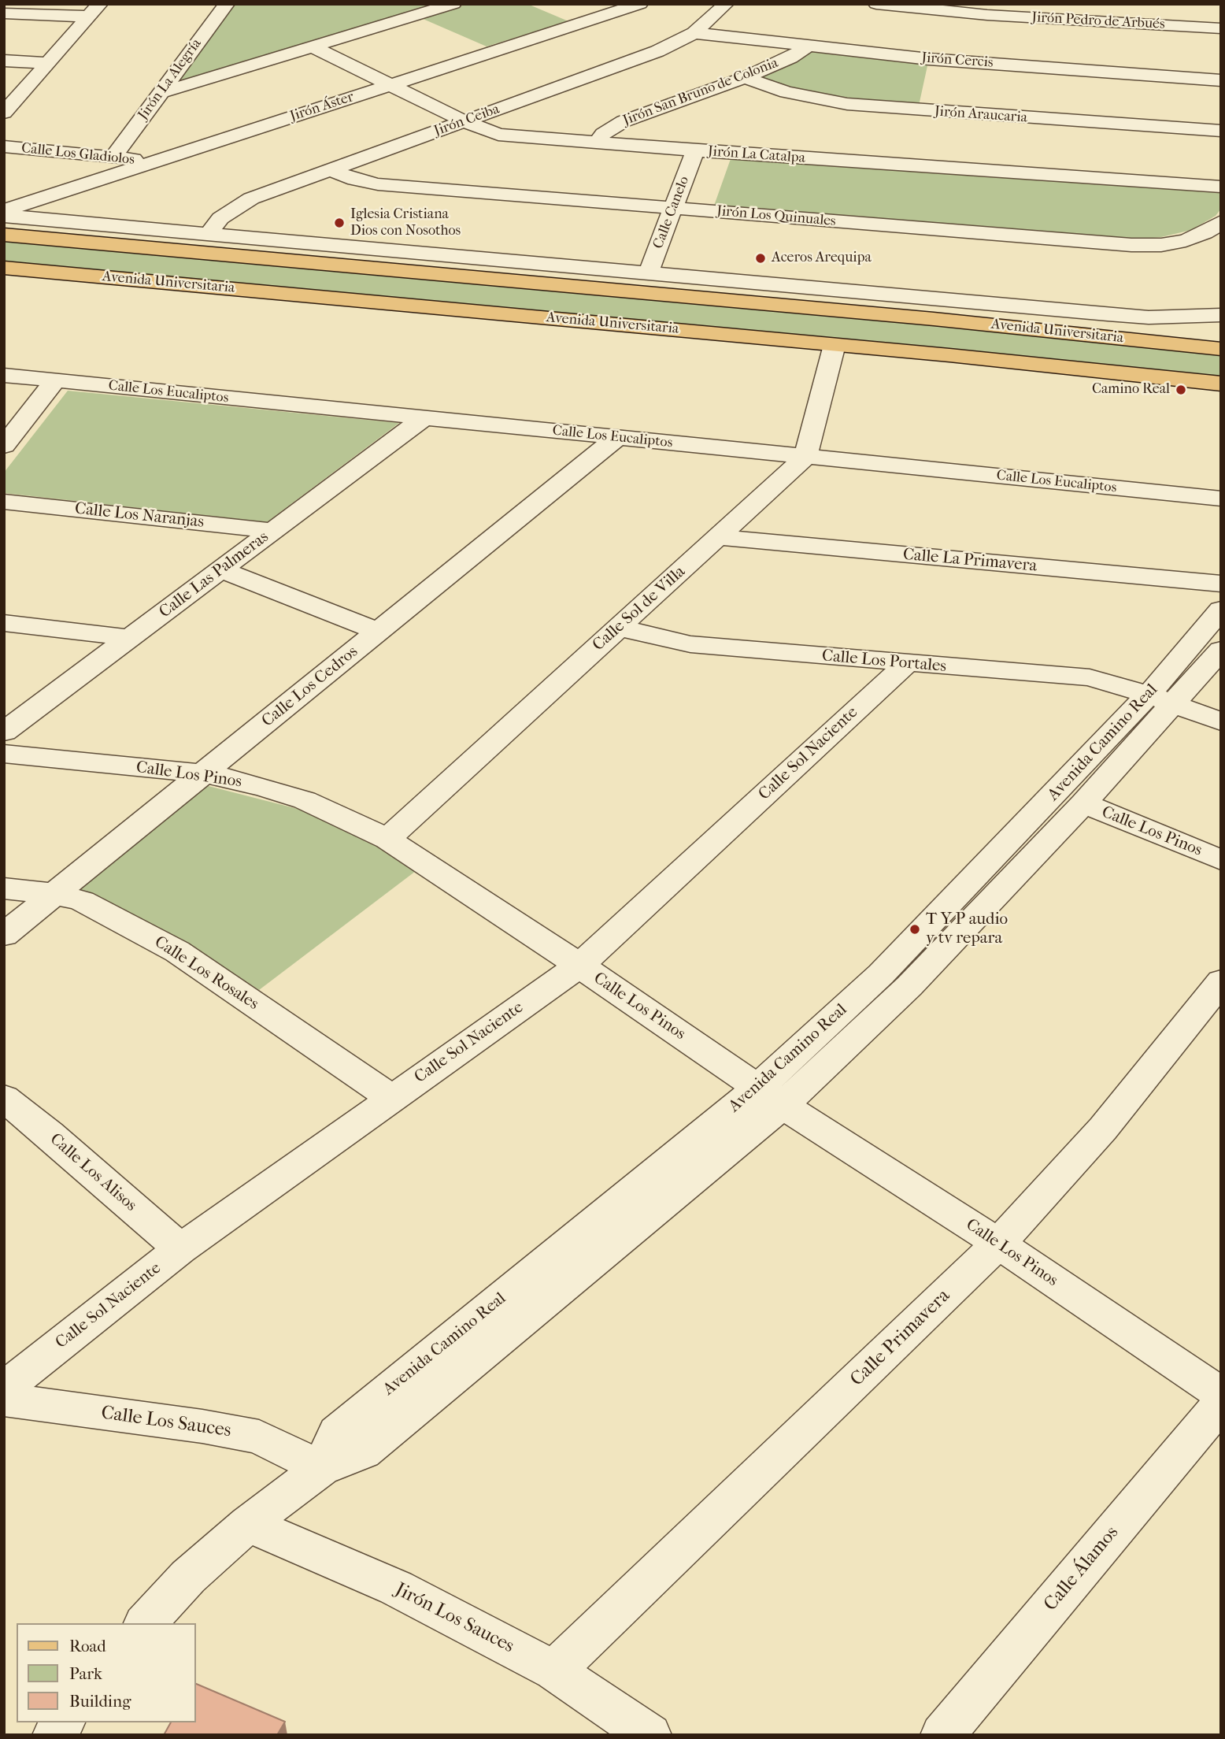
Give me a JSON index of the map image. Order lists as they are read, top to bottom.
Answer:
{
  "streets": {
    "main road": ["Avenida Universitaria"],
    "street": [
      "Jirón Pedro de Arbués",
      "Jirón Cercis",
      "Jirón La Alegría",
      "Jirón San Bruno de Colonia",
      "Jirón Áster",
      "Jirón Araucaria",
      "Jirón Ceiba",
      "Calle Los Gladiolos",
      "Jirón La Catalpa",
      "Calle Canelo",
      "Jirón Los Quinuales",
      "Calle Los Eucaliptos",
      "Calle Los Naranjas",
      "Calle La Primavera",
      "Calle Las Palmeras",
      "Calle Sol de Villa",
      "Calle Los Portales",
      "Calle Los Cedros",
      "Avenida Camino Real",
      "Calle Sol Naciente",
      "Calle Los Pinos",
      "Calle Los Rosales",
      "Calle Los Alisos",
      "Calle Primavera",
      "Calle Los Sauces",
      "Calle Álamos",
      "Jirón Los Sauces"
    ]
  },
  "crossings": [
    ["Jirón Cercis", "Jirón San Bruno de Colonia"],
    ["Jirón Cercis", "Jirón Ceiba"],
    ["Jirón La Alegría", "Calle Los Gladiolos"],
    ["Jirón San Bruno de Colonia", "Jirón Araucaria"],
    ["Jirón San Bruno de Colonia", "Jirón La Catalpa"],
    ["Jirón Áster", "Calle Los Gladiolos"],
    ["Jirón Áster", "Jirón La Catalpa"],
    ["Jirón Ceiba", "Jirón La Catalpa"],
    ["Jirón Ceiba", "Jirón Los Quinuales"],
    ["Jirón Ceiba", "Avenida Universitaria"],
    ["Jirón La Catalpa", "Calle Canelo"],
    ["Calle Canelo", "Jirón Los Quinuales"],
    ["Calle Canelo", "Avenida Universitaria"],
    ["Calle Los Eucaliptos", "Calle Las Palmeras"],
    ["Calle Los Eucaliptos", "Calle Sol de Villa"],
    ["Calle Los Eucaliptos", "Calle Los Cedros"],
    ["Calle Los Naranjas", "Calle Las Palmeras"],
    ["Calle La Primavera", "Calle Sol de Villa"],
    ["Calle Sol de Villa", "Calle Los Portales"],
    ["Calle Sol de Villa", "Calle Los Pinos"],
    ["Calle Los Portales", "Avenida Camino Real"],
    ["Calle Los Portales", "Calle Sol Naciente"],
    ["Calle Los Cedros", "Calle Los Pinos"],
    ["Calle Los Cedros", "Calle Los Rosales"],
    ["Avenida Camino Real", "Calle Los Pinos"],
    ["Avenida Camino Real", "Calle Los Sauces"],
    ["Avenida Camino Real", "Jirón Los Sauces"],
    ["Calle Sol Naciente", "Calle Los Pinos"],
    ["Calle Sol Naciente", "Calle Los Rosales"],
    ["Calle Sol Naciente", "Calle Los Alisos"],
    ["Calle Los Pinos", "Calle Primavera"],
    ["Calle Primavera", "Jirón Los Sauces"]
  ],
  "places": [
    "Iglesia Cristiana Dios con Nosothos",
    "Aceros Arequipa",
    "Camino Real",
    "T Y P audio y tv repara"
  ],
  "legend": ["Road", "Park", "Building"]
}
